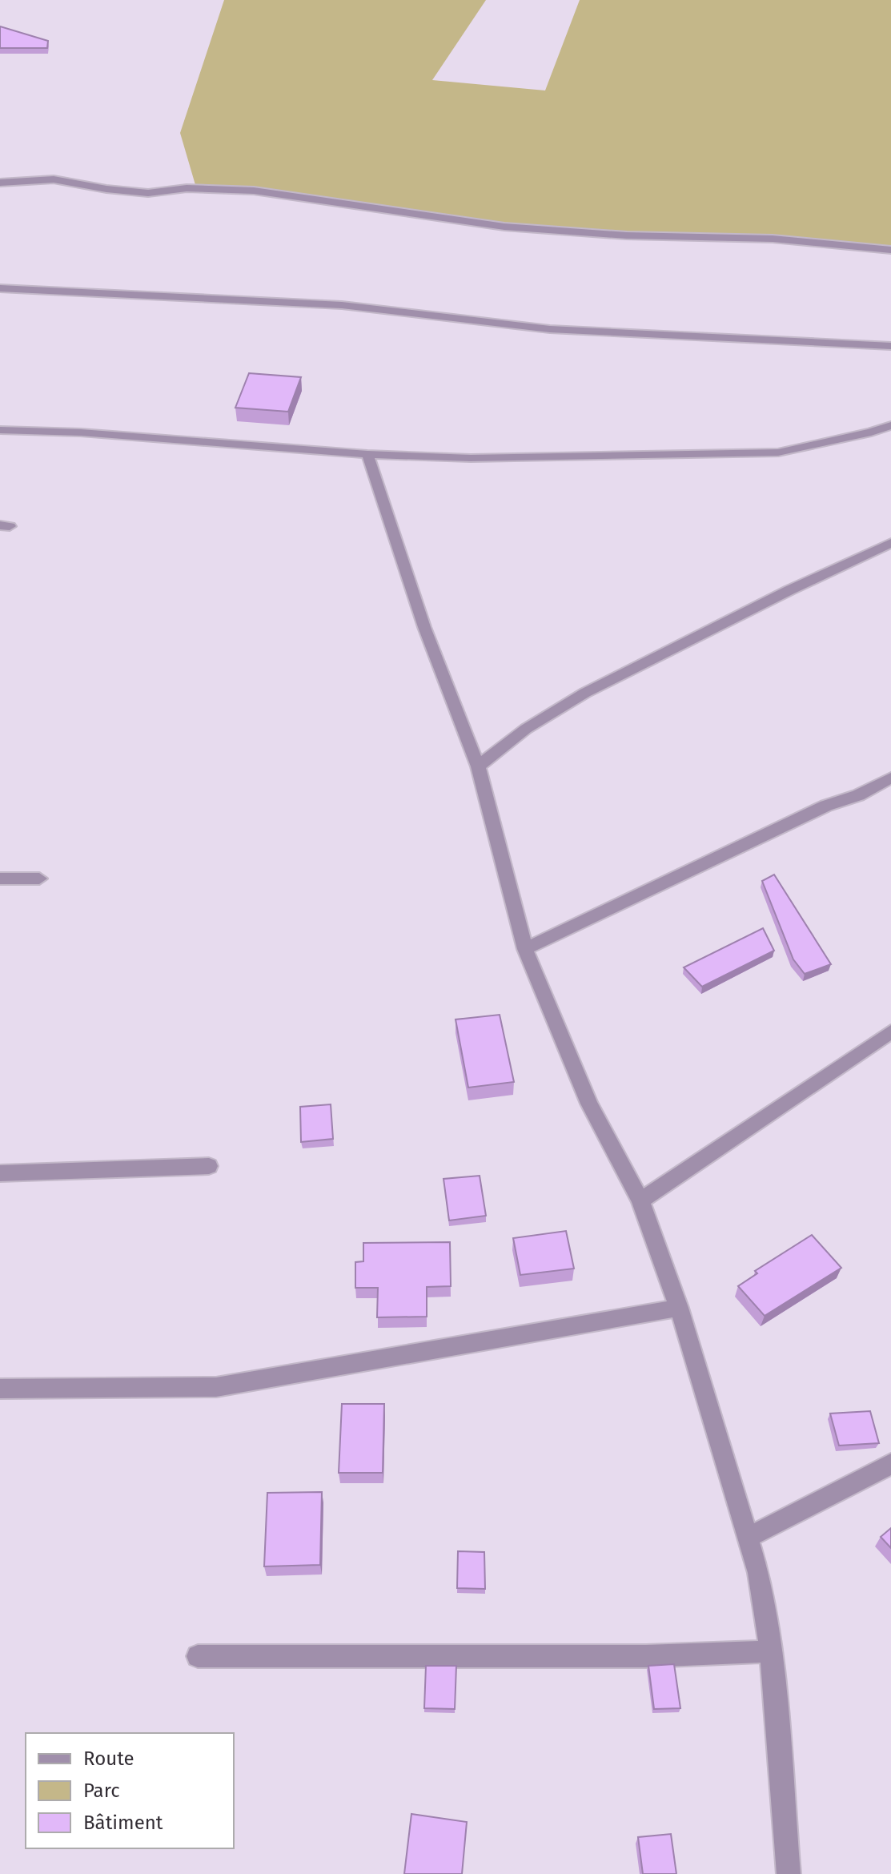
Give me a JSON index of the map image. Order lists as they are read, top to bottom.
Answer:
{
  "legend": ["Route", "Parc", "Bâtiment"]
}
